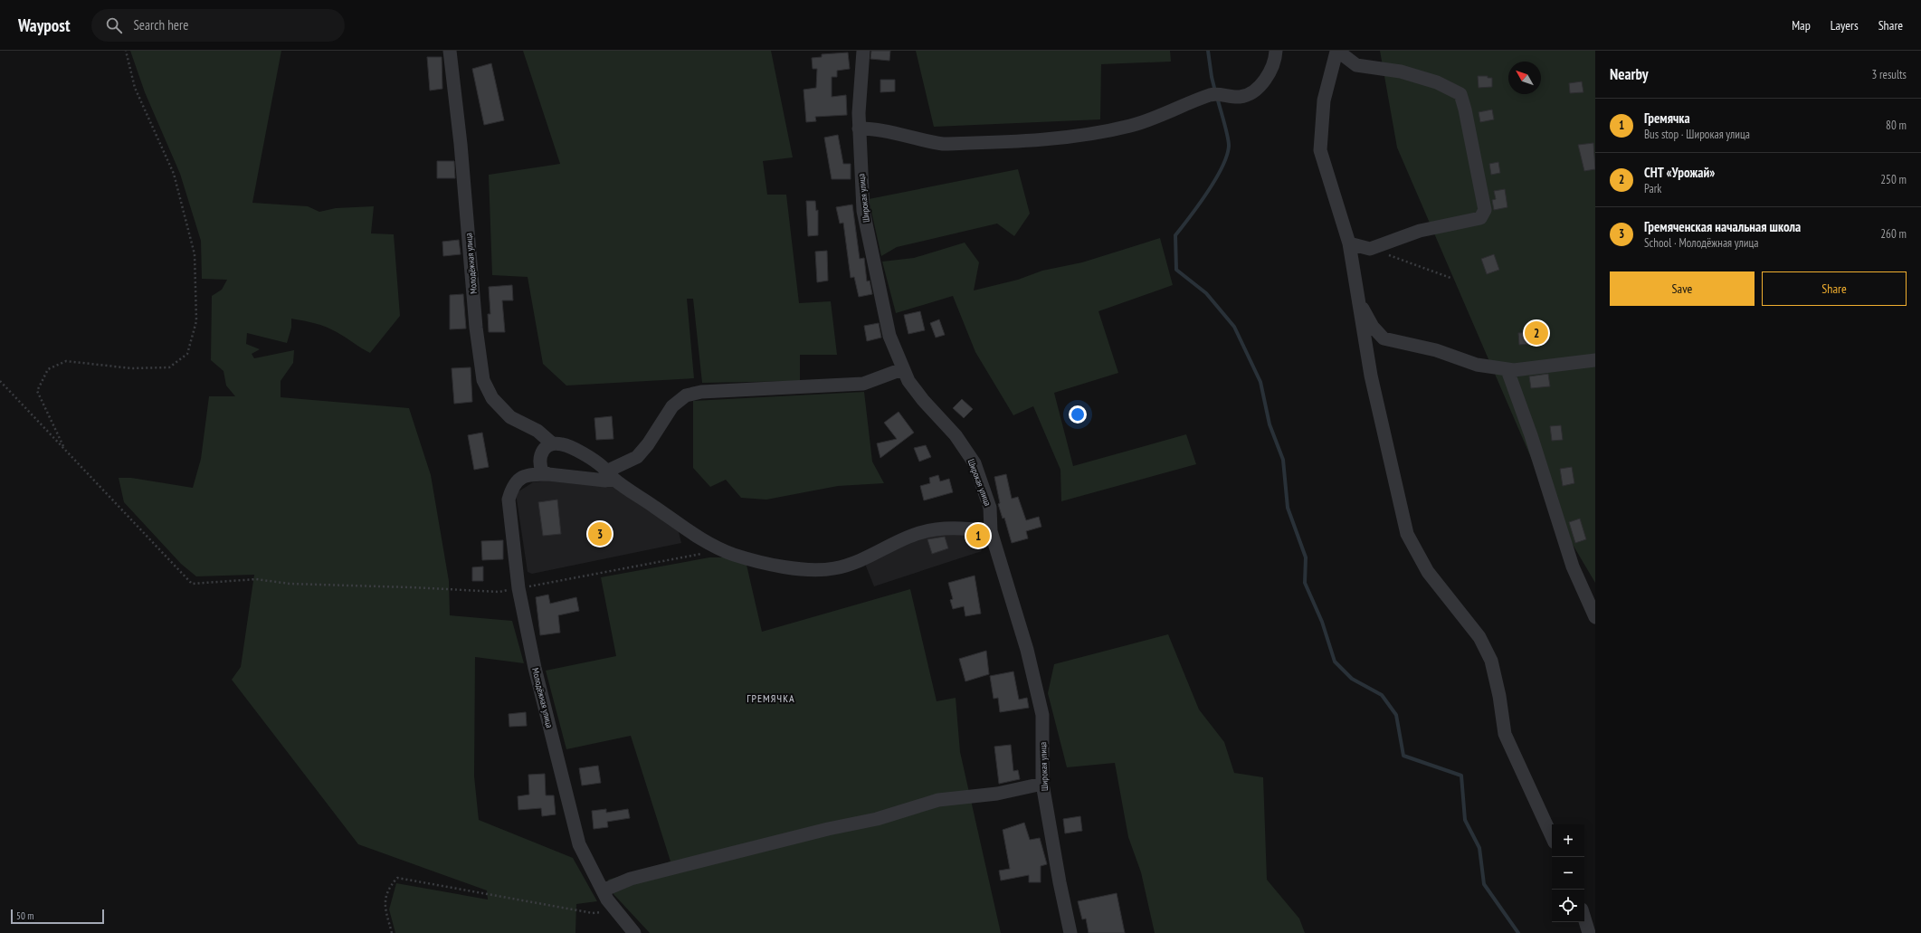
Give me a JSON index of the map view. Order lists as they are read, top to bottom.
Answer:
{
  "streets": {
    "street": ["Широкая улица", "Молодёжная улица"]
  },
  "districts": ["ГРЕМЯЧКА"],
  "scale_bar": "50 m",
  "north": "top left",
  "page": {
    "header": "Waypost",
    "search": "Search here",
    "nav": ["Map", "Layers", "Share"],
    "heading": ["Nearby", "3 results"],
    "list": [
      {
        "mark": "1",
        "name": "Гремячка",
        "note": "Bus stop · Широкая улица",
        "value": "80 m"
      },
      {
        "mark": "2",
        "name": "СНТ «Урожай»",
        "note": "Park",
        "value": "250 m"
      },
      {
        "mark": "3",
        "name": "Гремяченская начальная школа",
        "note": "School · Молодёжная улица",
        "value": "260 m"
      }
    ],
    "buttons": ["Save", "Share"],
    "pins": ["2", "3", "1"],
    "map_buttons": ["+", "−"],
    "scale": "50 m"
  }
}
